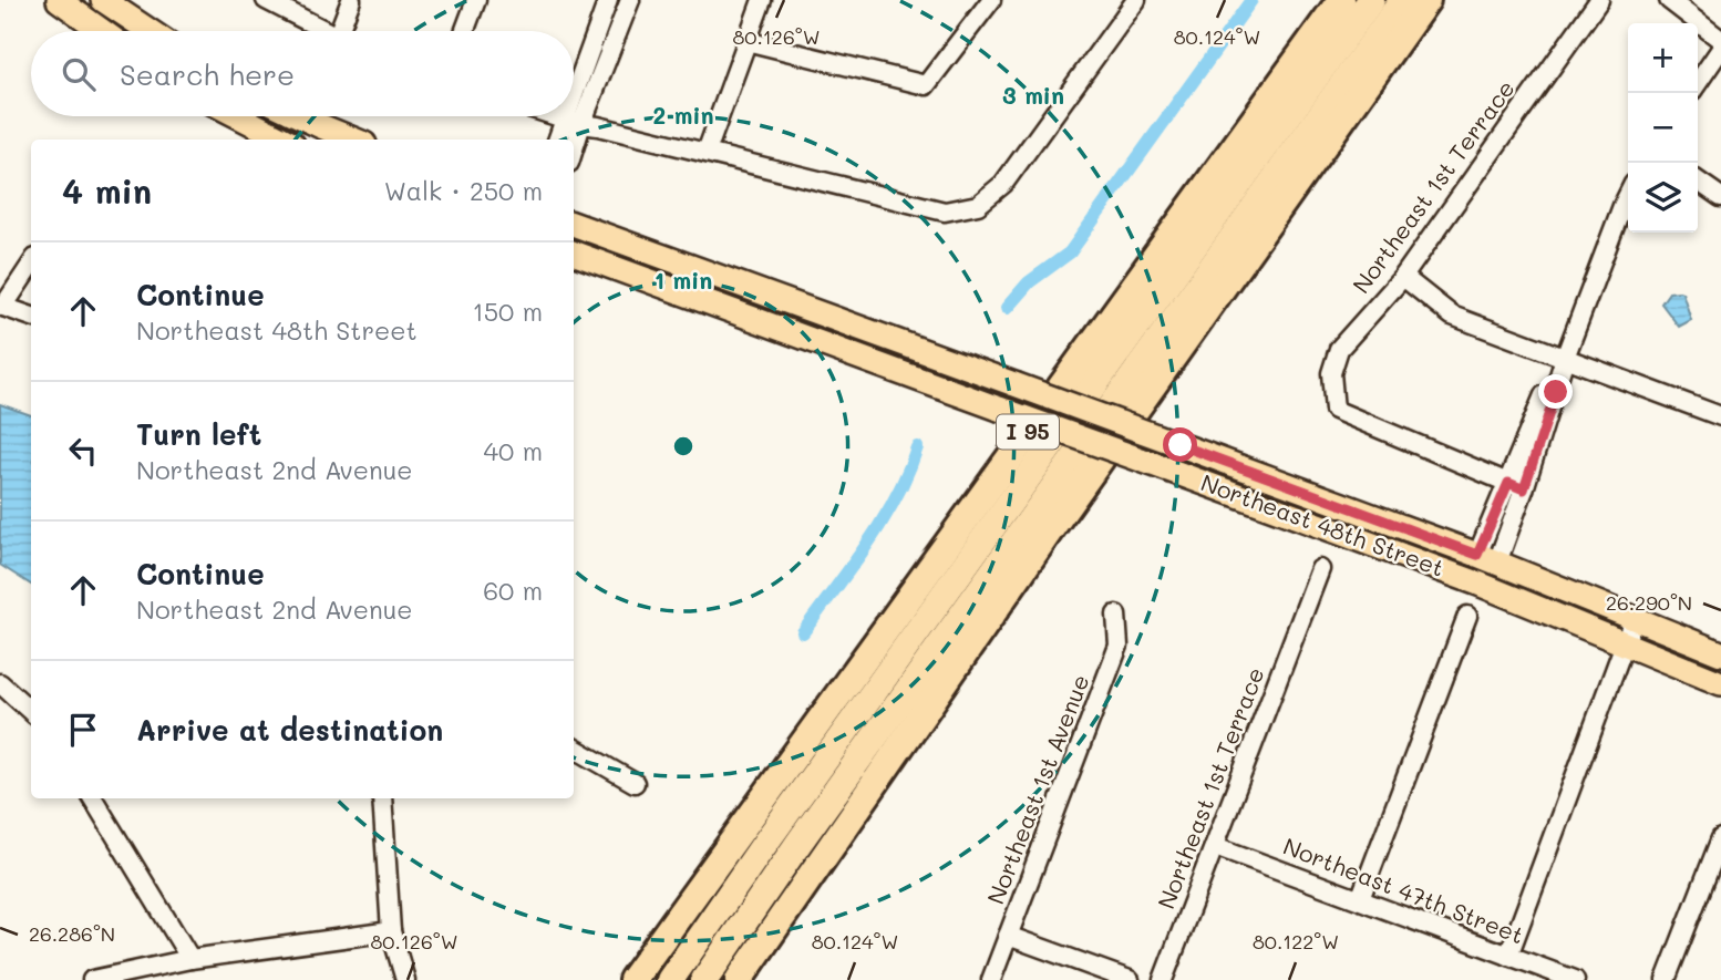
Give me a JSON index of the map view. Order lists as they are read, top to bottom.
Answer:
{
  "streets": {
    "highway": ["I 95"],
    "main road": ["Northeast 48th Street"],
    "street": ["Northeast 1st Terrace", "Northeast 1st Avenue", "Northeast 47th Street"]
  },
  "crossings": [
    ["Northeast 1st Terrace", "Northeast 47th Street"]
  ],
  "page": {
    "map_buttons": ["+", "−"],
    "search": "Search here",
    "heading": ["4 min", "Walk · 250 m"],
    "list": [
      ["Continue", "Northeast 48th Street", "150 m"],
      ["Turn left", "Northeast 2nd Avenue", "40 m"],
      ["Continue", "Northeast 2nd Avenue", "60 m"],
      "Arrive at destination"
    ]
  },
  "coordinates": [
    "80.124°W",
    "80.126°W",
    "26.290°N",
    "26.286°N",
    "80.122°W"
  ],
  "rings": ["3 min", "2 min", "1 min"]
}
